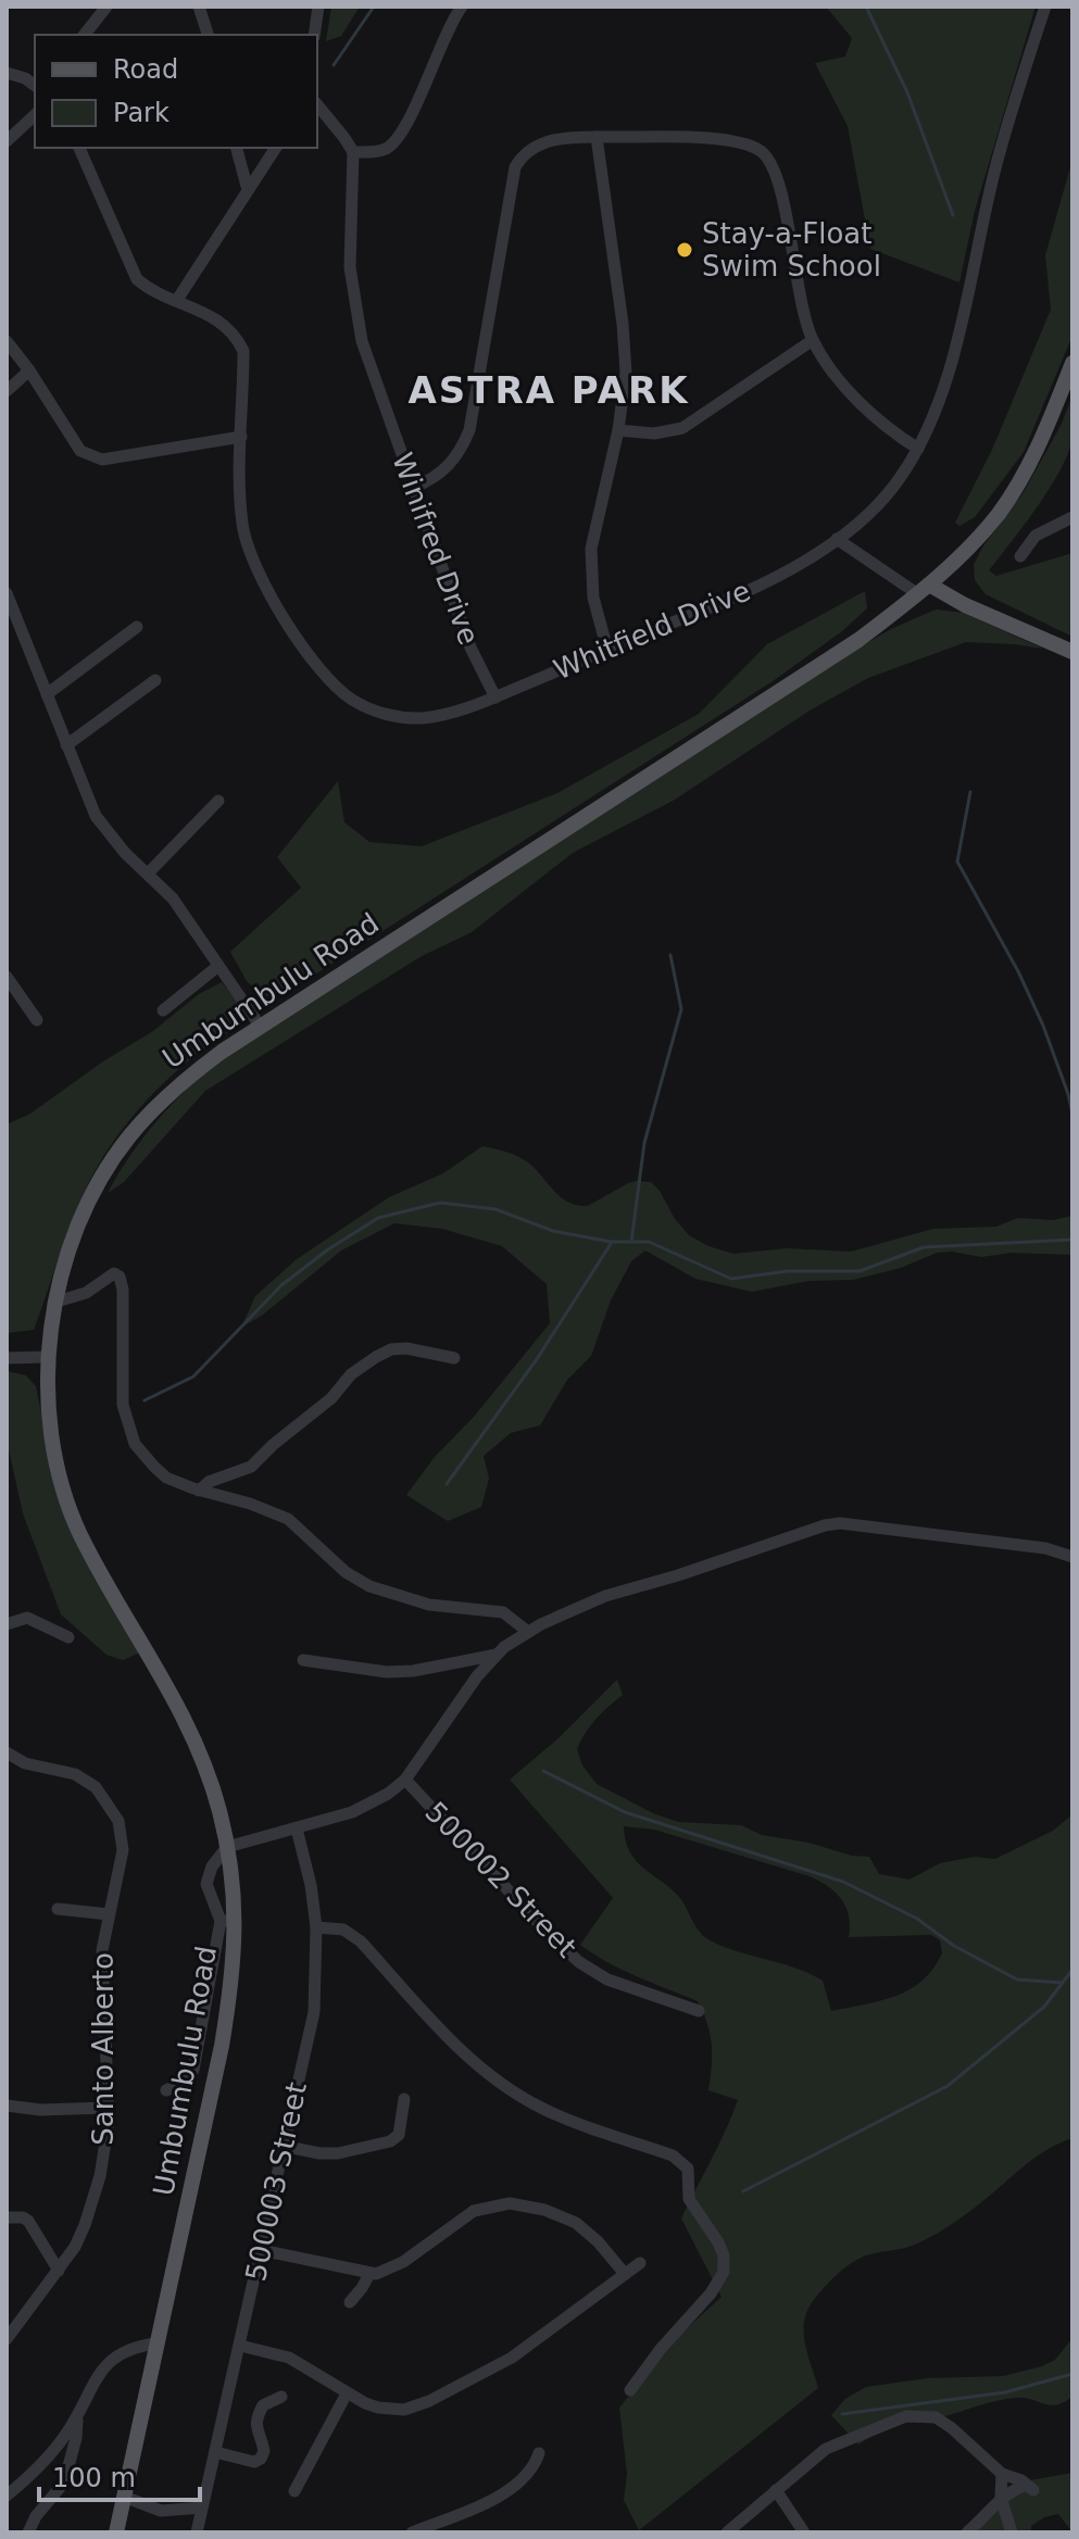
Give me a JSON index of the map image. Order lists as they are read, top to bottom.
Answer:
{
  "streets": {
    "main road": ["Umbumbulu Road"],
    "street": [
      "Winifred Drive",
      "Whitfield Drive",
      "500002 Street",
      "Santo Alberto",
      "500003 Street"
    ]
  },
  "crossings": [
    ["Winifred Drive", "Whitfield Drive"]
  ],
  "districts": ["ASTRA PARK"],
  "places": ["Stay-a-Float Swim School"],
  "legend": ["Road", "Park"],
  "scale_bar": "100 m"
}
